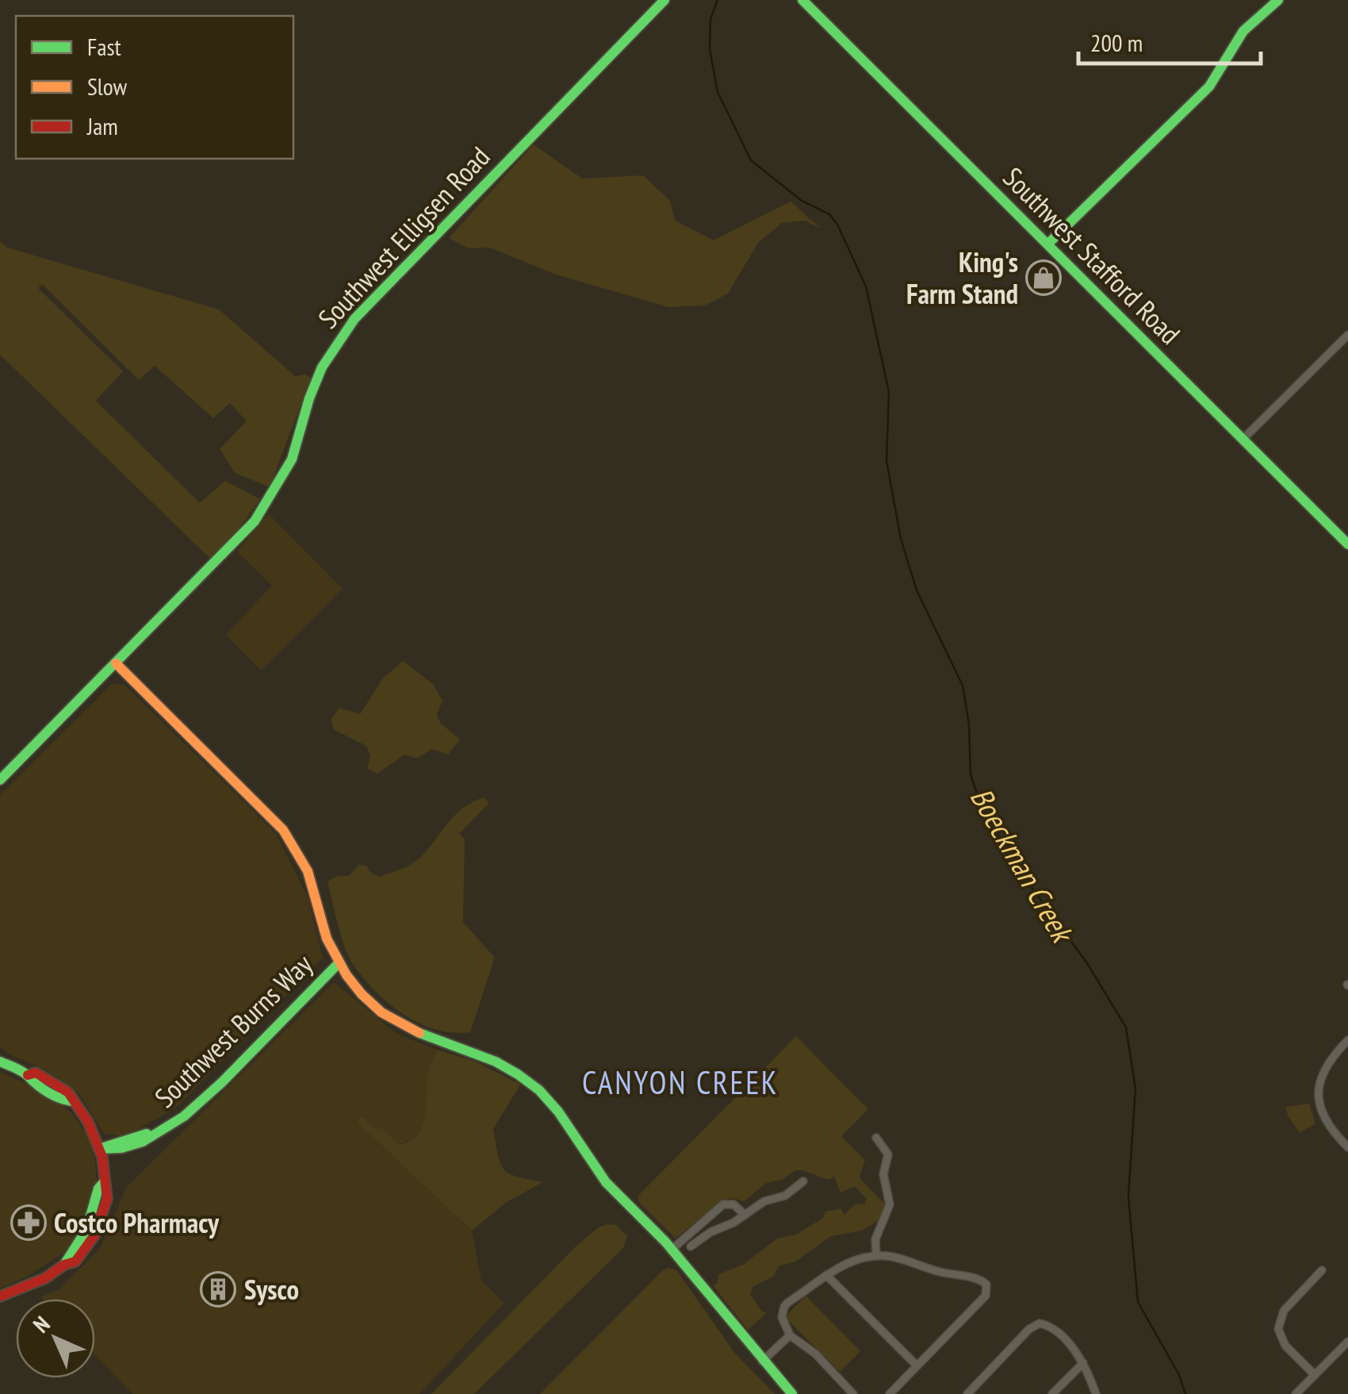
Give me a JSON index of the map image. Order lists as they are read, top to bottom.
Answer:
{
  "streets": {
    "main road": ["Southwest Elligsen Road", "Southwest Stafford Road", "Southwest Burns Way"]
  },
  "districts": ["CANYON CREEK"],
  "water": ["Boeckman Creek"],
  "places": {
    "shop": ["King's Farm Stand"],
    "pharmacy": ["Costco Pharmacy"],
    "building": ["Sysco"]
  },
  "legend": ["Fast", "Slow", "Jam"],
  "scale_bar": "200 m",
  "north": "top left"
}
